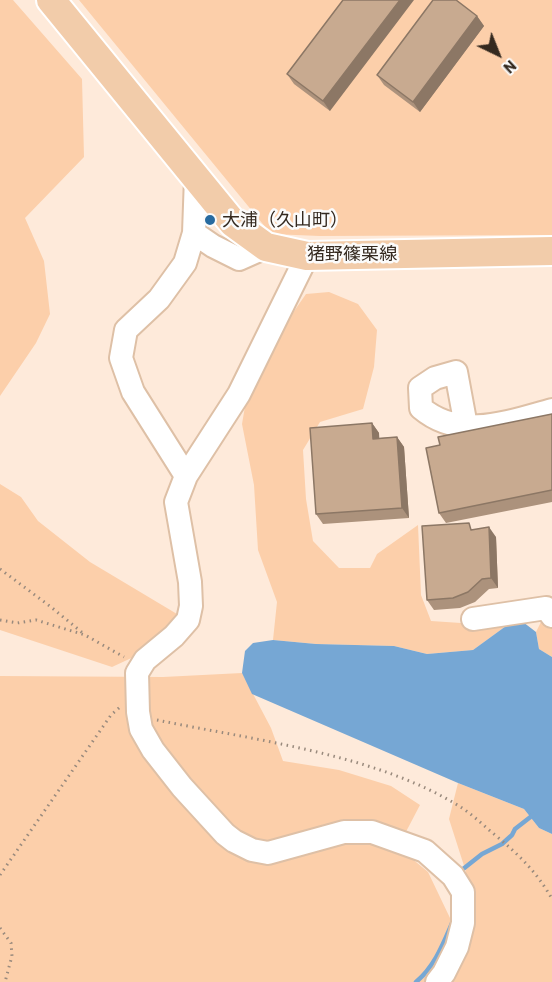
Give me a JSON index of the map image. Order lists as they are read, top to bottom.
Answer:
{
  "streets": {
    "main road": ["猪野篠栗線"]
  },
  "places": ["大浦（久山町）"],
  "north": "bottom right"
}
